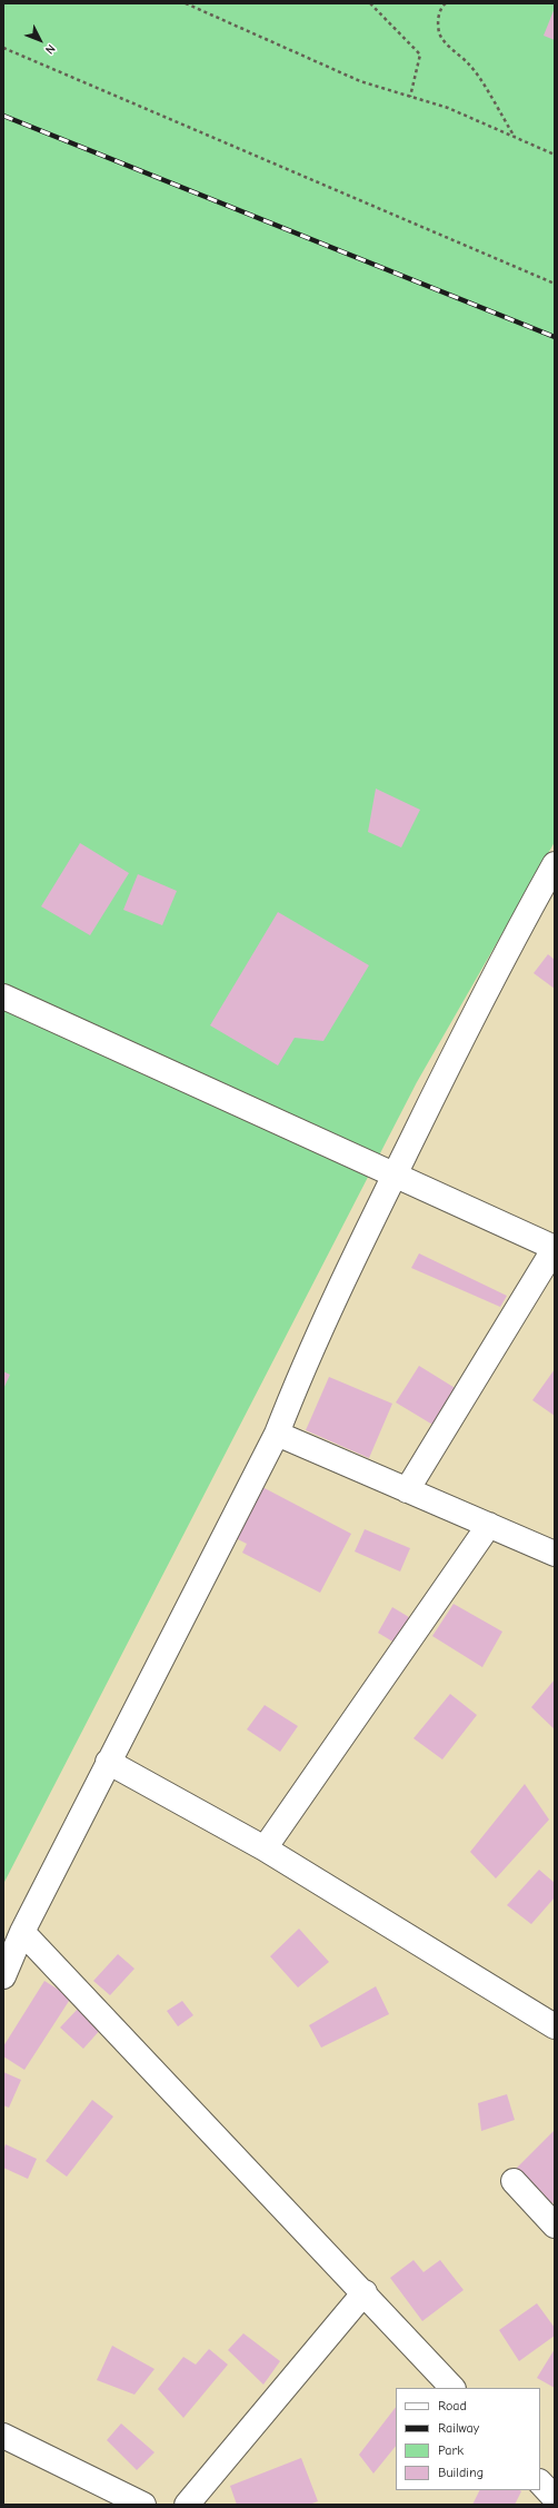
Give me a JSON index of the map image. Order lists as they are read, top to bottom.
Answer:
{
  "legend": [
    "Road",
    "Railway",
    "Park",
    "Building"
  ],
  "north": "bottom right"
}
